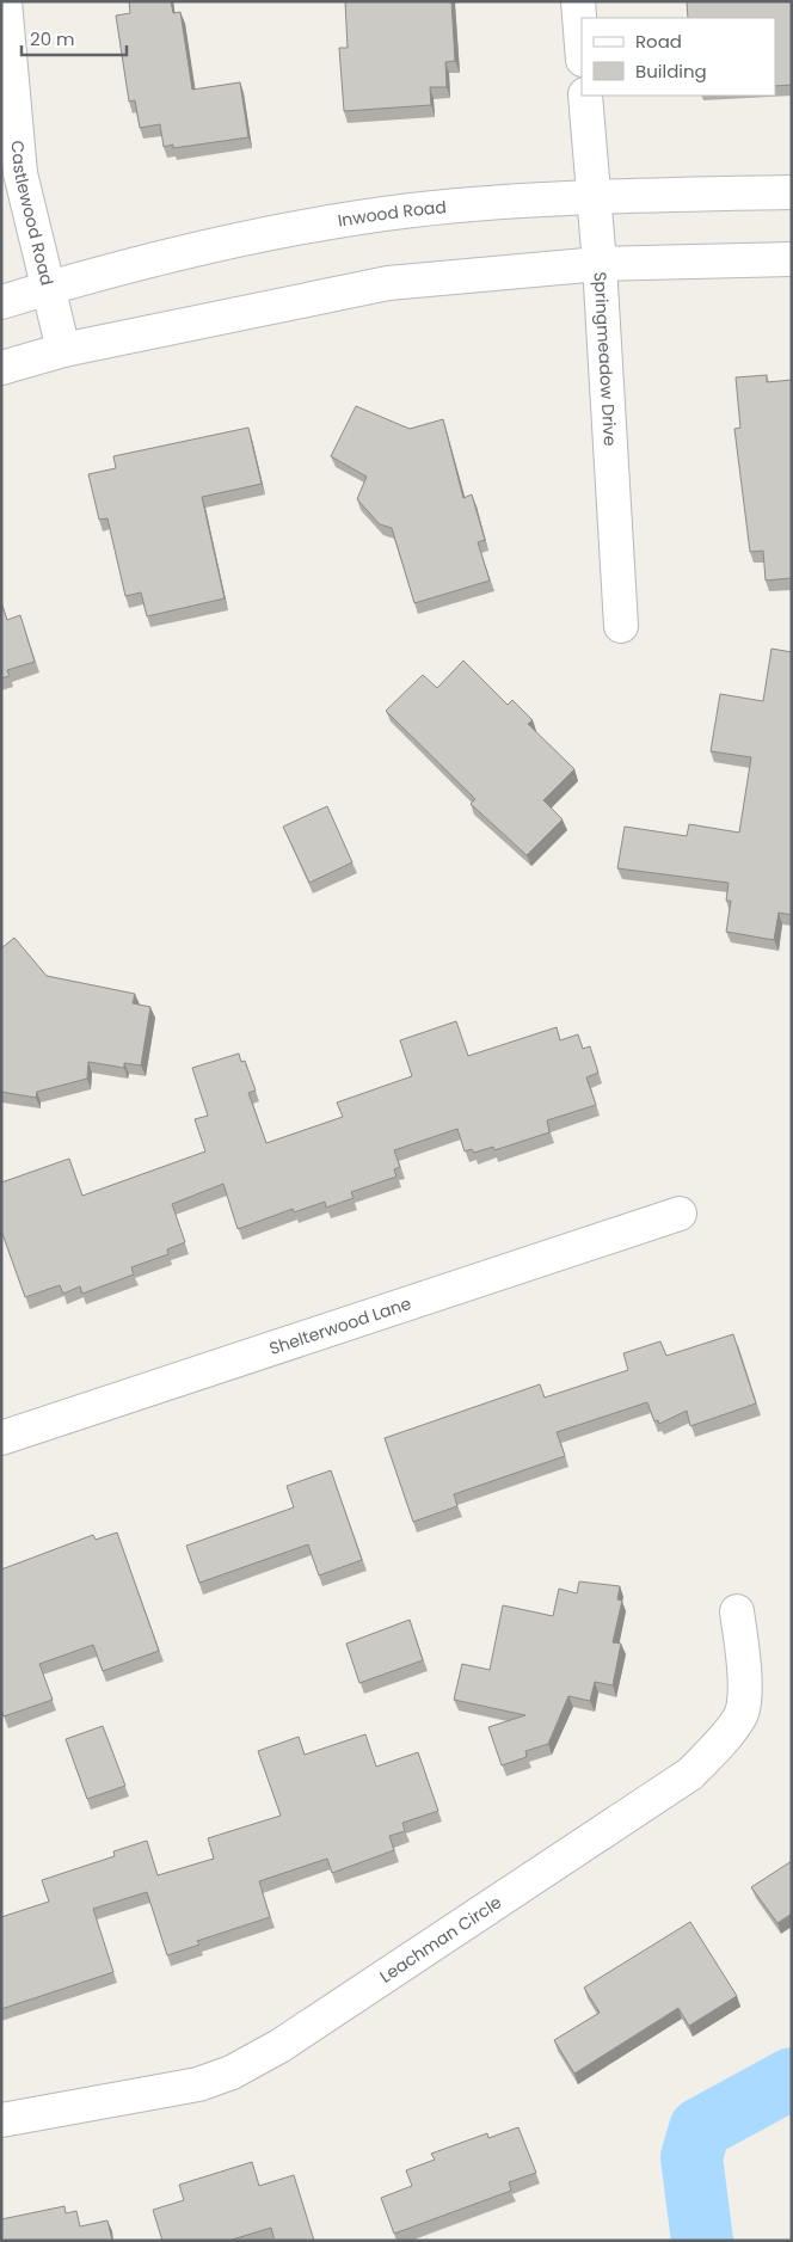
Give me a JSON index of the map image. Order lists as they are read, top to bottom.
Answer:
{
  "streets": {
    "street": [
      "Castlewood Road",
      "Inwood Road",
      "Springmeadow Drive",
      "Shelterwood Lane",
      "Leachman Circle"
    ]
  },
  "crossings": [
    ["Castlewood Road", "Inwood Road"],
    ["Inwood Road", "Springmeadow Drive"]
  ],
  "legend": ["Road", "Building"],
  "scale_bar": "20 m"
}
